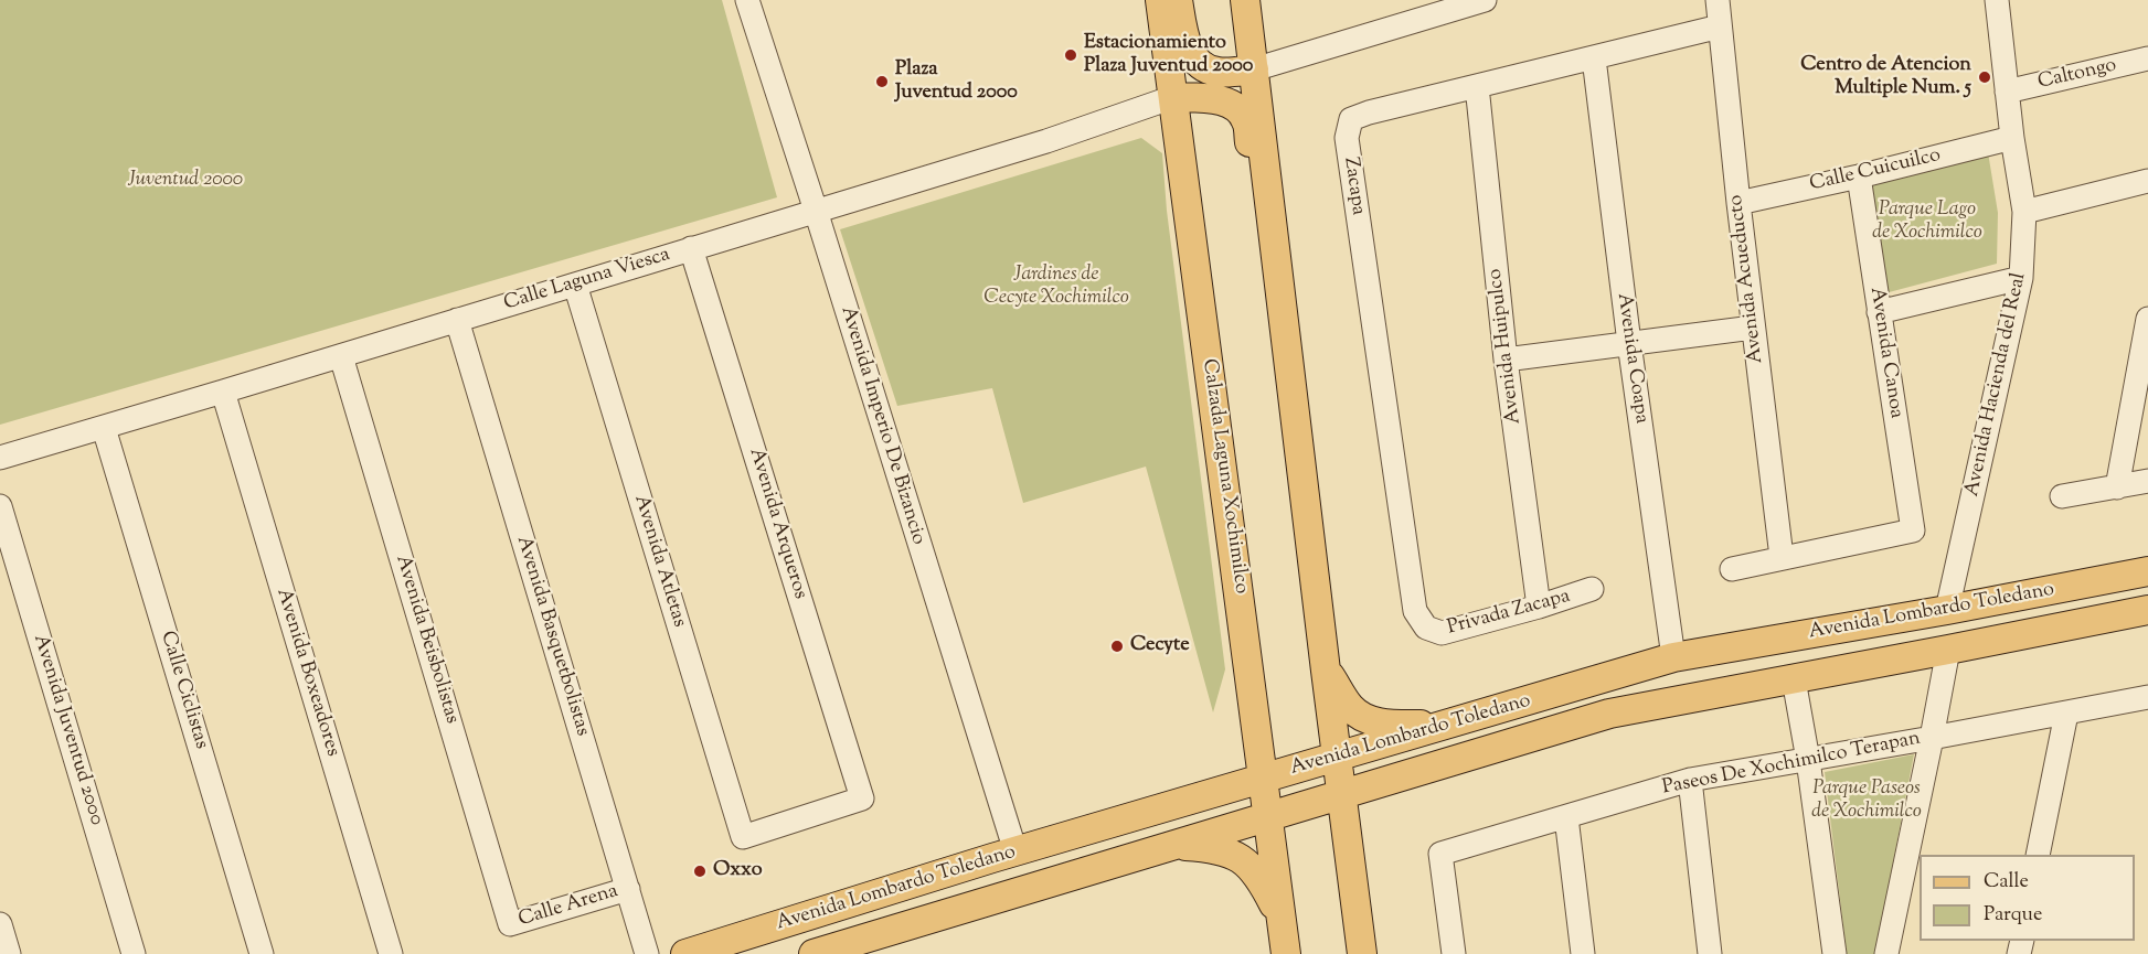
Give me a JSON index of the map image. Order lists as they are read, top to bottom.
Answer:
{
  "streets": {
    "main road": ["Calzada Laguna Xochimilco", "Avenida Lombardo Toledano"],
    "street": [
      "Caltongo",
      "Calle Cuicuilco",
      "Zacapa",
      "Avenida Acueducto",
      "Calle Laguna Viesca",
      "Avenida Huipulco",
      "Avenida Canoa",
      "Avenida Coapa",
      "Avenida Hacienda del Real",
      "Avenida Imperio De Bizancio",
      "Avenida Arqueros",
      "Avenida Atletas",
      "Privada Zacapa",
      "Avenida Basquetbolistas",
      "Avenida Beisbolistas",
      "Avenida Boxeadores",
      "Calle Ciclistas",
      "Avenida Juventud 2000",
      "Paseos De Xochimilco Terapan",
      "Calle Arena"
    ]
  },
  "crossings": [
    ["Caltongo", "Avenida Hacienda del Real"],
    ["Calle Cuicuilco", "Avenida Acueducto"],
    ["Calle Cuicuilco", "Avenida Canoa"],
    ["Calle Cuicuilco", "Avenida Hacienda del Real"],
    ["Zacapa", "Avenida Acueducto"],
    ["Zacapa", "Avenida Huipulco"],
    ["Zacapa", "Avenida Coapa"],
    ["Zacapa", "Privada Zacapa"],
    ["Avenida Acueducto", "Avenida Canoa"],
    ["Calle Laguna Viesca", "Avenida Imperio De Bizancio"],
    ["Calle Laguna Viesca", "Calzada Laguna Xochimilco"],
    ["Calle Laguna Viesca", "Avenida Arqueros"],
    ["Calle Laguna Viesca", "Avenida Atletas"],
    ["Calle Laguna Viesca", "Avenida Basquetbolistas"],
    ["Calle Laguna Viesca", "Avenida Beisbolistas"],
    ["Calle Laguna Viesca", "Avenida Boxeadores"],
    ["Calle Laguna Viesca", "Calle Ciclistas"],
    ["Avenida Huipulco", "Privada Zacapa"],
    ["Avenida Coapa", "Avenida Lombardo Toledano"],
    ["Avenida Hacienda del Real", "Avenida Lombardo Toledano"],
    ["Avenida Imperio De Bizancio", "Avenida Lombardo Toledano"],
    ["Calzada Laguna Xochimilco", "Avenida Lombardo Toledano"],
    ["Avenida Arqueros", "Avenida Atletas"],
    ["Avenida Basquetbolistas", "Calle Arena"],
    ["Avenida Beisbolistas", "Calle Arena"]
  ],
  "parks": [
    "Juventud 2000",
    "Parque Lago de Xochimilco",
    "Jardines de Cecyte Xochimilco",
    "Parque Paseos de Xochimilco"
  ],
  "places": [
    "Estacionamiento Plaza Juventud 2000",
    "Centro de Atencion Multiple Num. 5",
    "Plaza Juventud 2000",
    "Cecyte",
    "Oxxo"
  ],
  "legend": ["Calle", "Parque"]
}
